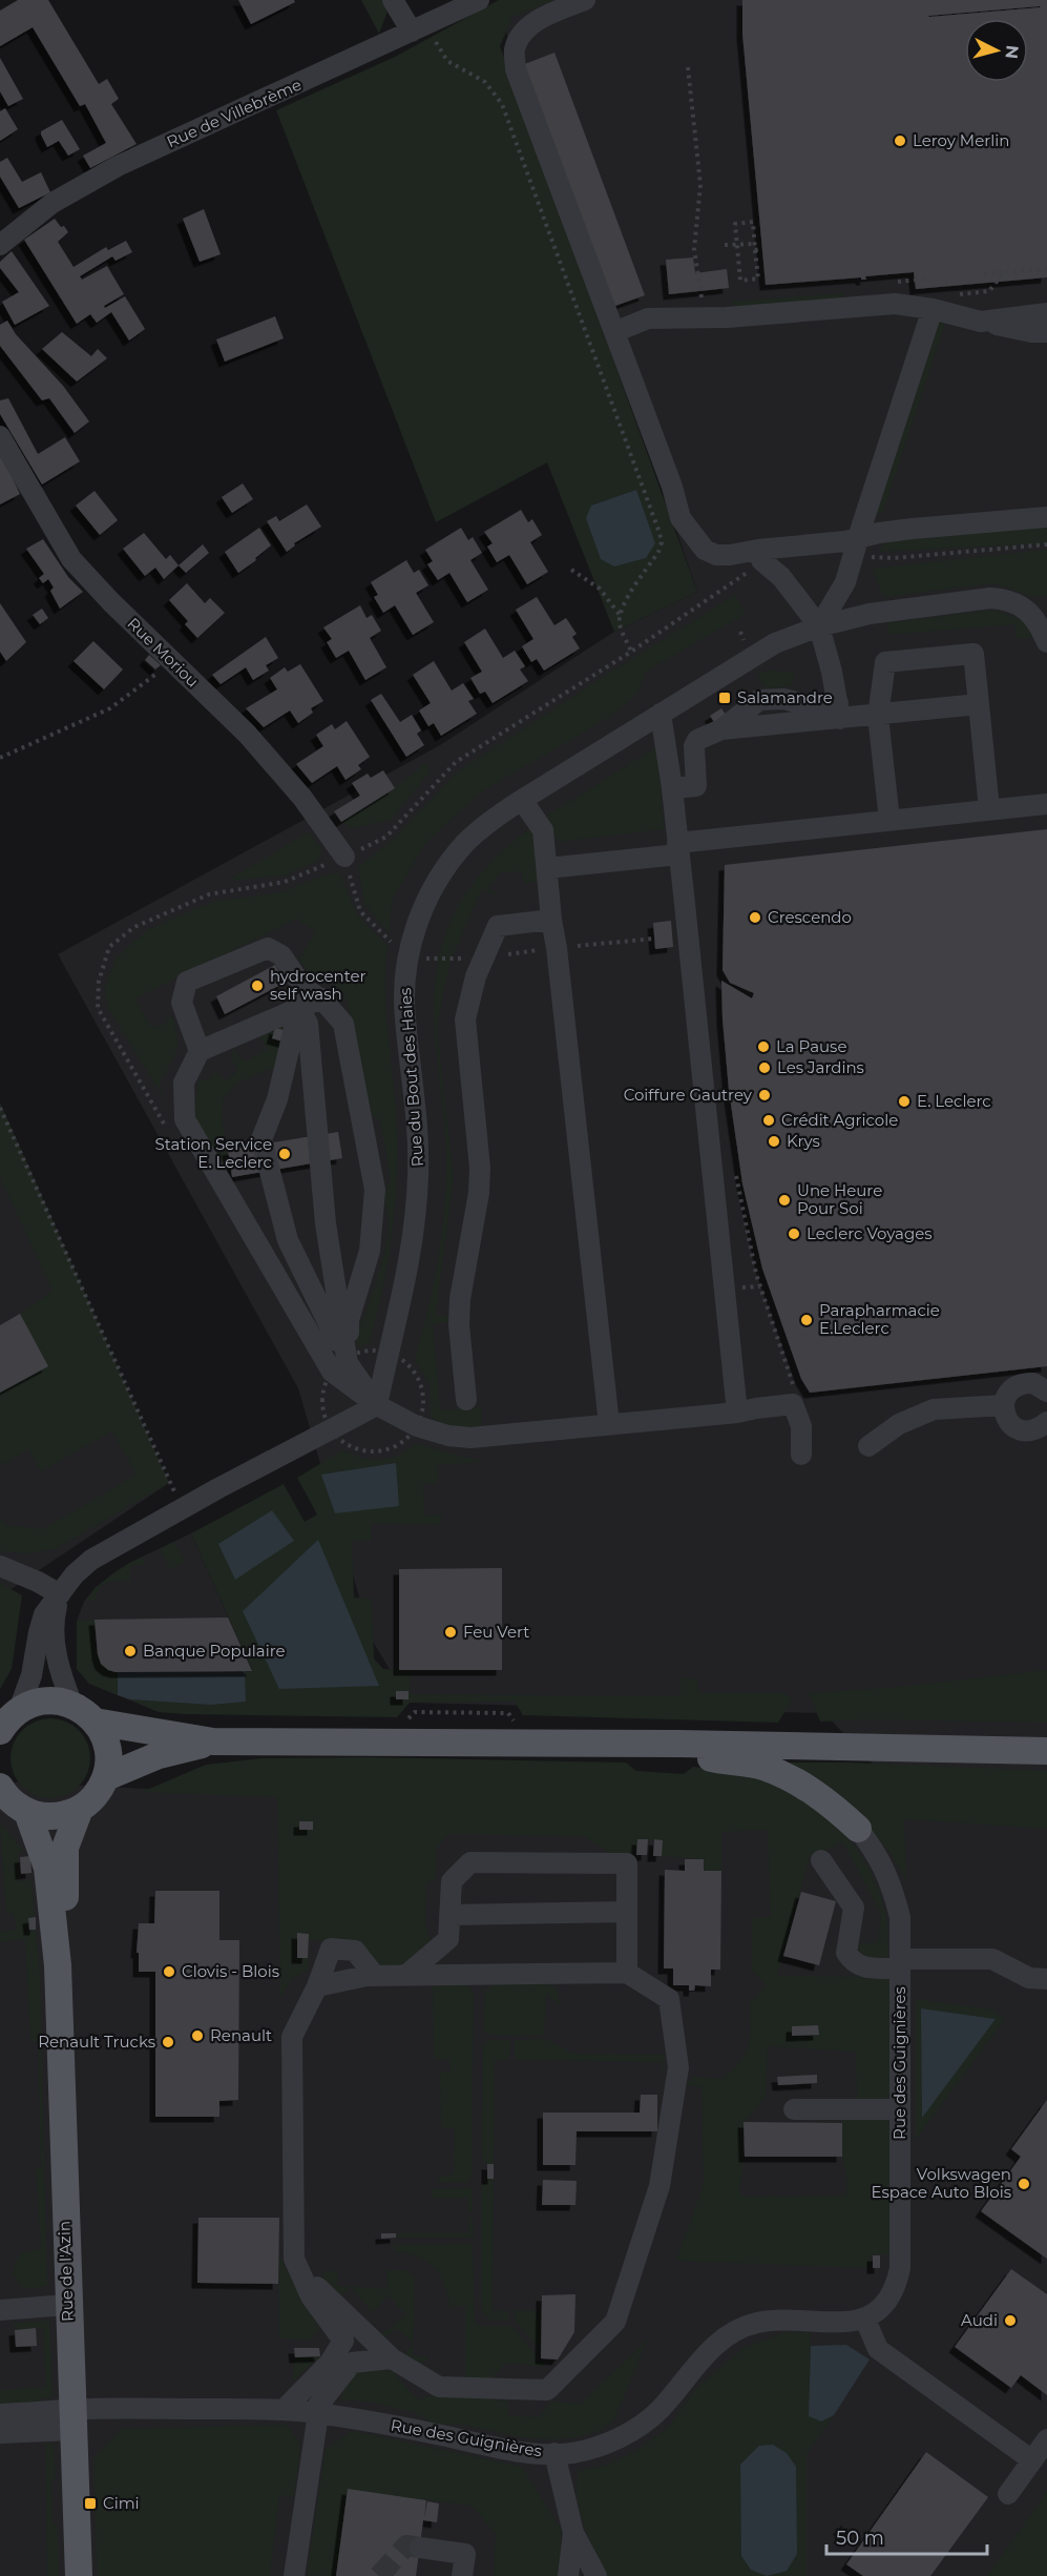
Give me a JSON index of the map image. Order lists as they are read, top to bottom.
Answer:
{
  "streets": {
    "main road": ["Rue de l'Azin"],
    "street": [
      "Rue de Villebrème",
      "Rue Moriou",
      "Rue du Bout des Haies",
      "Rue des Guignières"
    ]
  },
  "crossings": [
    ["Rue des Guignières", "Rue de l'Azin"]
  ],
  "places": {
    "other": [
      "Leroy Merlin",
      "Crescendo",
      "hydrocenter self wash",
      "La Pause",
      "Les Jardins",
      "Coiffure Gautrey",
      "E. Leclerc",
      "Crédit Agricole",
      "Krys",
      "Station Service E. Leclerc",
      "Une Heure Pour Soi",
      "Leclerc Voyages",
      "Parapharmacie E.Leclerc",
      "Feu Vert",
      "Banque Populaire",
      "Clovis - Blois",
      "Renault",
      "Renault Trucks",
      "Volkswagen Espace Auto Blois",
      "Audi"
    ],
    "transit": ["Salamandre", "Cimi"]
  },
  "scale_bar": "50 m",
  "north": "right"
}
